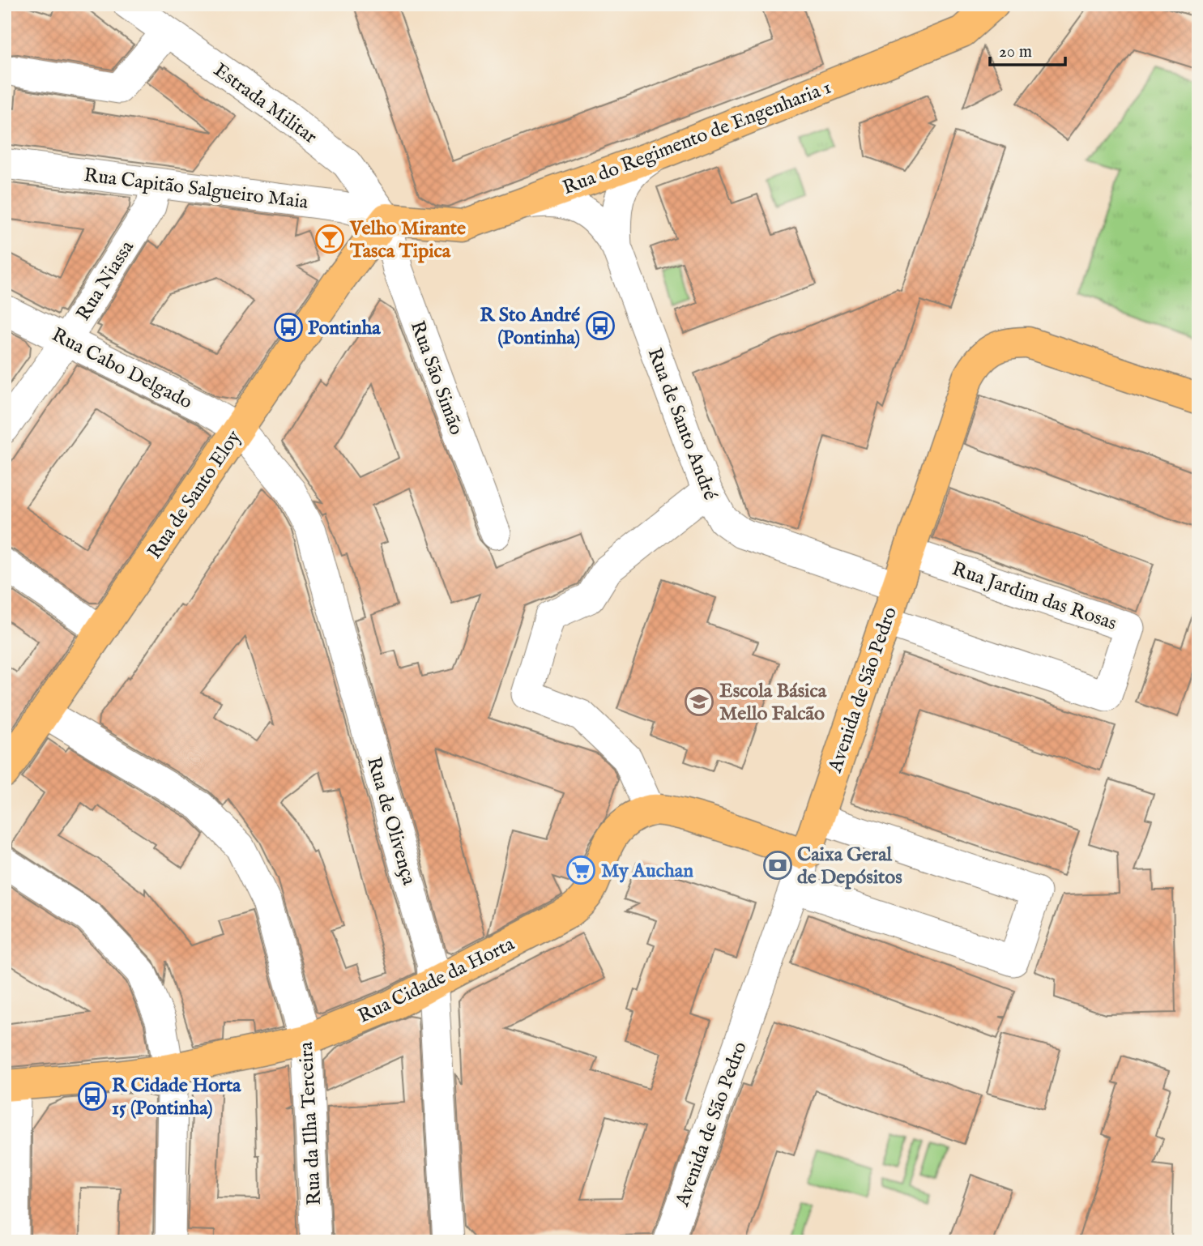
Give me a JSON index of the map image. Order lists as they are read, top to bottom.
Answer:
{
  "streets": {
    "main road": [
      "Rua do Regimento de Engenharia 1",
      "Rua de Santo Eloy",
      "Avenida de São Pedro",
      "Rua Cidade da Horta"
    ],
    "street": [
      "Estrada Militar",
      "Rua Capitão Salgueiro Maia",
      "Rua Niassa",
      "Rua Cabo Delgado",
      "Rua São Simão",
      "Rua de Santo André",
      "Rua Jardim das Rosas",
      "Rua de Olivença",
      "Rua da Ilha Terceira"
    ]
  },
  "crossings": [
    ["Estrada Militar", "Rua do Regimento de Engenharia 1"],
    ["Estrada Militar", "Rua Capitão Salgueiro Maia"],
    ["Estrada Militar", "Rua São Simão"],
    ["Estrada Militar", "Rua de Santo Eloy"],
    ["Rua do Regimento de Engenharia 1", "Rua Capitão Salgueiro Maia"],
    ["Rua do Regimento de Engenharia 1", "Rua São Simão"],
    ["Rua do Regimento de Engenharia 1", "Rua de Santo André"],
    ["Rua do Regimento de Engenharia 1", "Rua de Santo Eloy"],
    ["Rua Capitão Salgueiro Maia", "Rua Niassa"],
    ["Rua Capitão Salgueiro Maia", "Rua São Simão"],
    ["Rua Capitão Salgueiro Maia", "Rua de Santo Eloy"],
    ["Rua Niassa", "Rua Cabo Delgado"],
    ["Rua Cabo Delgado", "Rua de Santo Eloy"],
    ["Rua Cabo Delgado", "Rua de Olivença"],
    ["Rua São Simão", "Rua de Santo Eloy"],
    ["Rua de Santo André", "Avenida de São Pedro"],
    ["Rua de Santo Eloy", "Rua de Olivença"],
    ["Rua de Santo Eloy", "Rua da Ilha Terceira"],
    ["Rua Jardim das Rosas", "Avenida de São Pedro"],
    ["Rua de Olivença", "Rua Cidade da Horta"],
    ["Rua Cidade da Horta", "Rua da Ilha Terceira"]
  ],
  "places": {
    "bar": ["Velho Mirante Tasca Tipica"],
    "bus stop": ["R Sto André (Pontinha)", "Pontinha", "R Cidade Horta 15 (Pontinha)"],
    "school or university": ["Escola Básica Mello Falcão"],
    "bank": ["Caixa Geral de Depósitos"],
    "supermarket": ["My Auchan"]
  },
  "scale_bar": "20 m"
}
